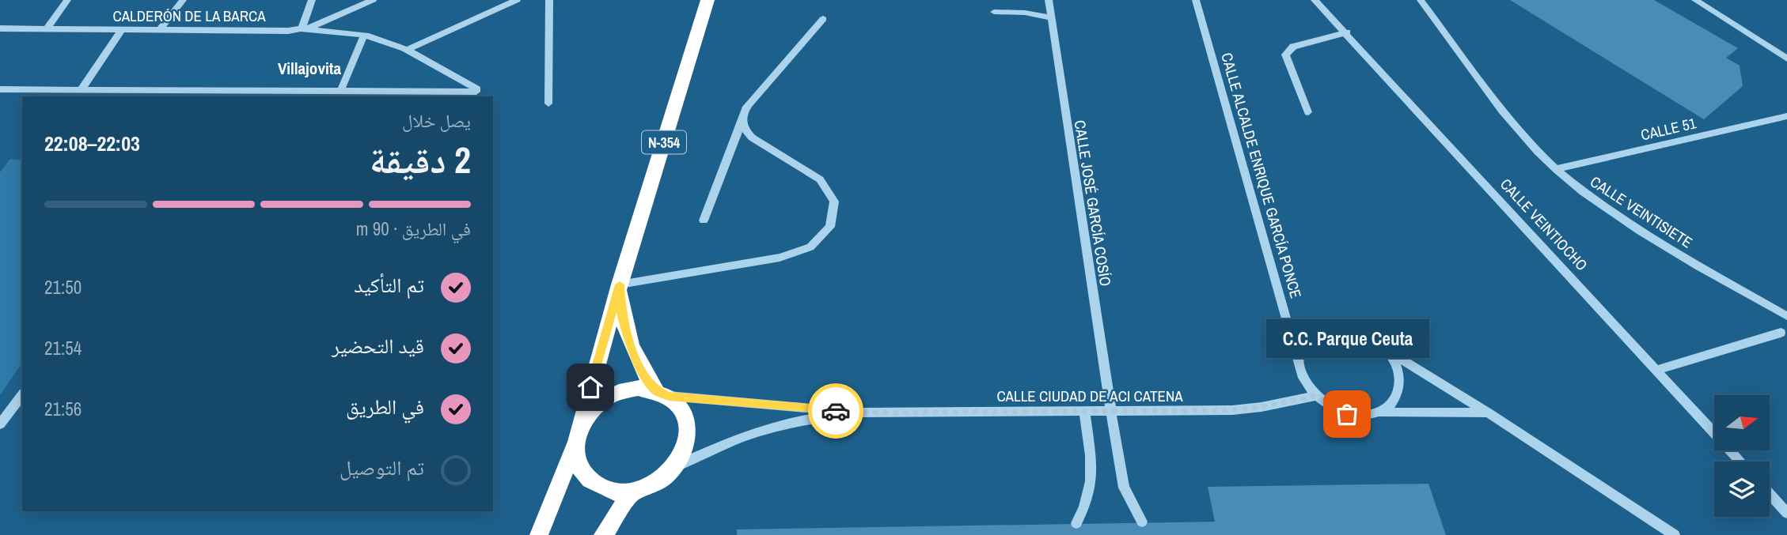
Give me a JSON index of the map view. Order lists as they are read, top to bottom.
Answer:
{
  "streets": {
    "highway": ["N-354"],
    "street": [
      "CALDERÓN DE LA BARCA",
      "CALLE 51",
      "CALLE ALCALDE ENRIQUE GARCÍA PONCE",
      "CALLE JOSÉ GARCÍA COSÍO",
      "CALLE VEINTISIETE",
      "CALLE VEINTIOCHO",
      "CALLE CIUDAD DE ACI CATENA"
    ]
  },
  "crossings": [
    ["CALLE 51", "CALLE VEINTISIETE"],
    ["N-354", "CALLE CIUDAD DE ACI CATENA"],
    ["CALLE ALCALDE ENRIQUE GARCÍA PONCE", "CALLE CIUDAD DE ACI CATENA"],
    ["CALLE JOSÉ GARCÍA COSÍO", "CALLE CIUDAD DE ACI CATENA"]
  ],
  "districts": ["Villajovita"],
  "places": ["C.C. Parque Ceuta"],
  "north": "right",
  "page": {
    "heading": ["2 دقيقة", "يصل خلال", "22:03–22:08"],
    "bar": "في الطريق · 90 m",
    "list": [
      ["تم التأكيد", "21:50"],
      ["قيد التحضير", "21:54"],
      ["في الطريق", "21:56"],
      "تم التوصيل"
    ],
    "bubble": "C.C. Parque Ceuta"
  }
}
